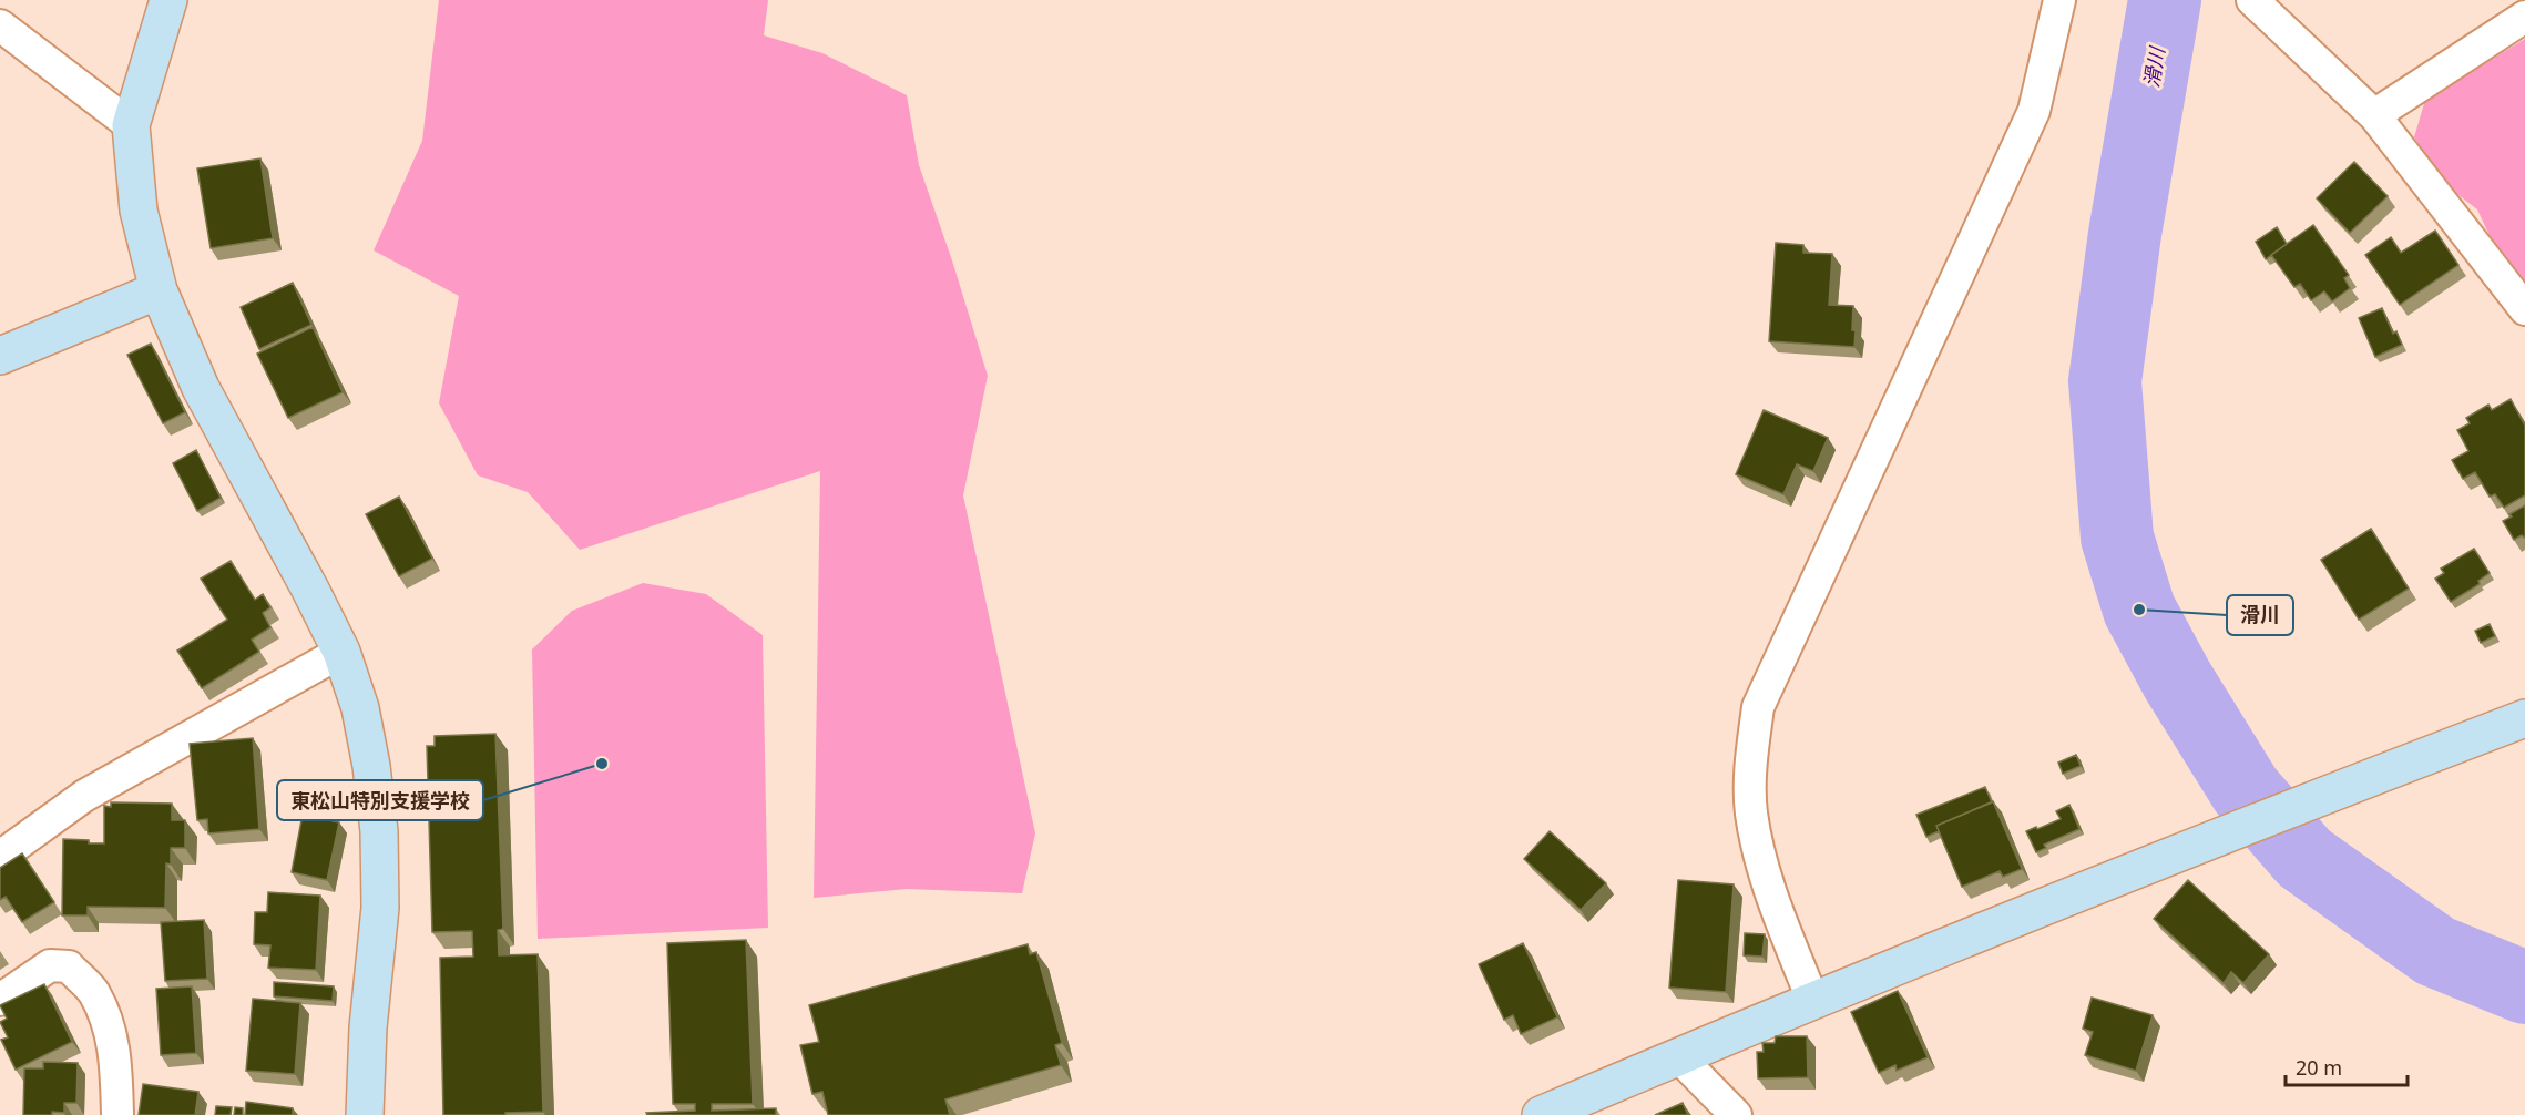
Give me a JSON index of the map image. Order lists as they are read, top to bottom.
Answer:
{
  "water": ["滑川"],
  "places": ["滑川", "東松山特別支援学校"],
  "scale_bar": "20 m"
}
